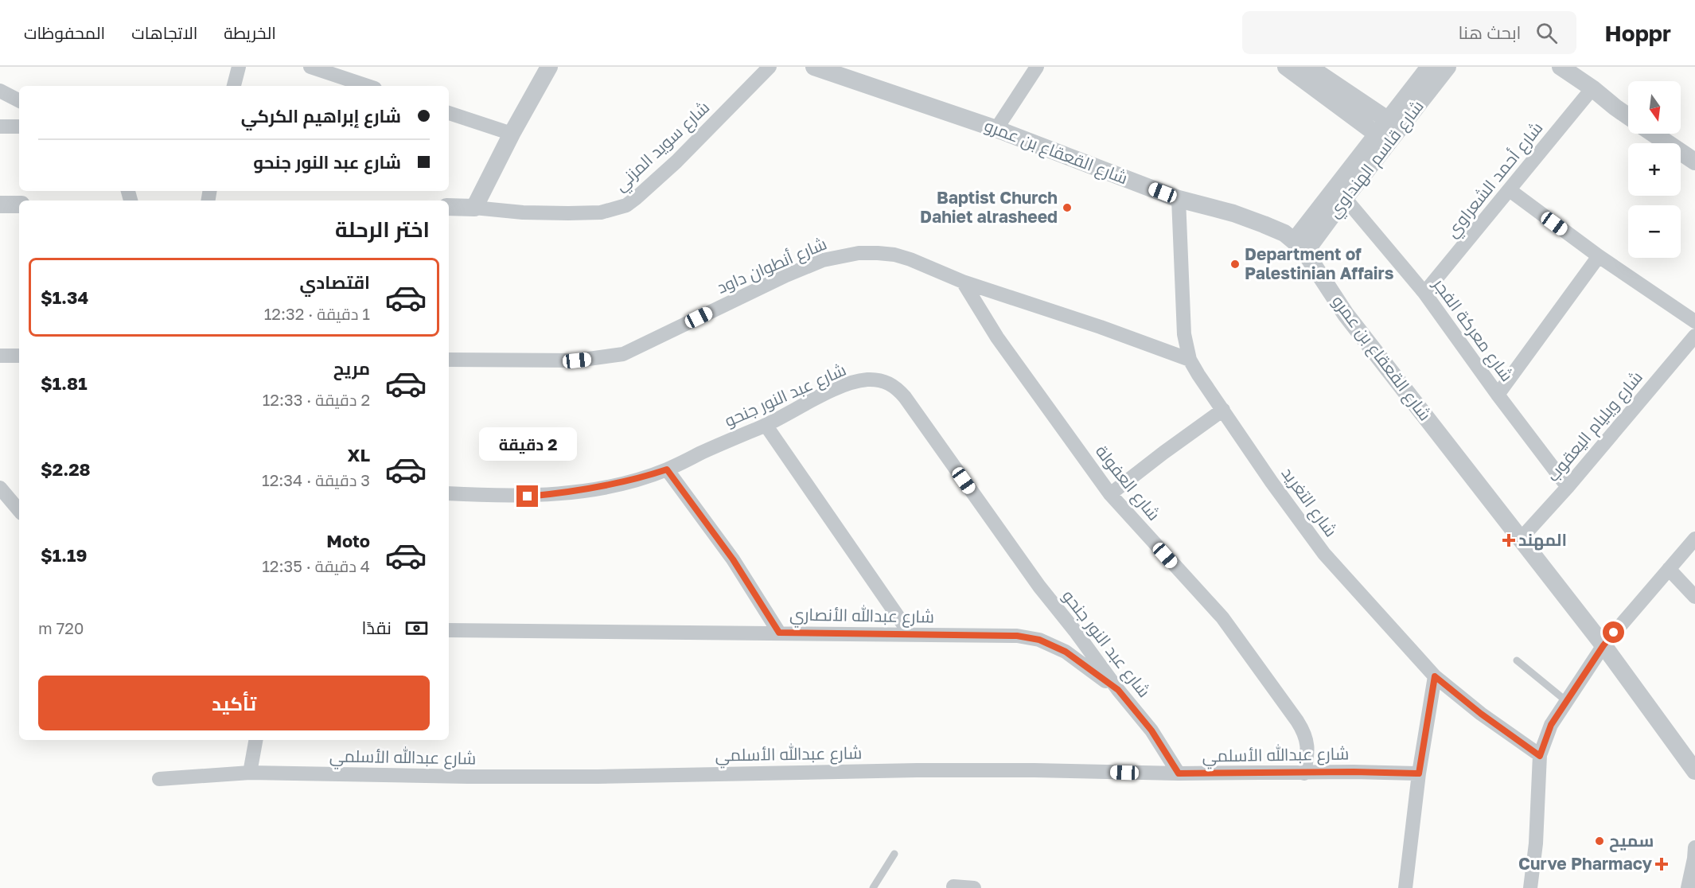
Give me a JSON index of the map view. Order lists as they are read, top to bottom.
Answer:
{
  "streets": {
    "street": [
      "شارع سويد المزني",
      "شارع القعقاع بن عمرو",
      "شارع قاسم الهنداوي",
      "شارع أحمد الشعراوي",
      "شارع أنطوان داود",
      "شارع معركة الفجر",
      "شارع عبد النور جنحو",
      "شارع ويليام اليعقوب",
      "شارع العفولة",
      "شارع التغريد",
      "شارع عبدالله الأنصاري",
      "شارع عبدالله الأسلمي"
    ]
  },
  "crossings": [
    ["شارع القعقاع بن عمرو", "شارع قاسم الهنداوي"],
    ["شارع القعقاع بن عمرو", "شارع ويليام اليعقوب"],
    ["شارع القعقاع بن عمرو", "شارع التغريد"],
    ["شارع قاسم الهنداوي", "شارع معركة الفجر"],
    ["شارع أحمد الشعراوي", "شارع معركة الفجر"],
    ["شارع أنطوان داود", "شارع العفولة"],
    ["شارع أنطوان داود", "شارع التغريد"],
    ["شارع معركة الفجر", "شارع ويليام اليعقوب"],
    ["شارع عبد النور جنحو", "شارع عبدالله الأنصاري"],
    ["شارع عبد النور جنحو", "شارع عبدالله الأسلمي"],
    ["شارع العفولة", "شارع عبدالله الأسلمي"]
  ],
  "places": {
    "other": ["Baptist Church Dahiet alrasheed", "Department of Palestinian Affairs", "سميح"],
    "health": ["المهند", "Curve Pharmacy"]
  },
  "north": "bottom",
  "page": {
    "header": "Hoppr",
    "search": "ابحث هنا",
    "nav": ["الخريطة", "الاتجاهات", "المحفوظات"],
    "map_buttons": ["+", "−"],
    "banner": ["شارع إبراهيم الكركي", "شارع عبد النور جنحو"],
    "heading": "اختر الرحلة",
    "list": [
      {
        "name": "اقتصادي",
        "note": "1 دقيقة · 12:32",
        "value": "$1.34"
      },
      {
        "name": "مريح",
        "note": "2 دقيقة · 12:33",
        "value": "$1.81"
      },
      {
        "name": "XL",
        "note": "3 دقيقة · 12:34",
        "value": "$2.28"
      },
      {
        "name": "Moto",
        "note": "4 دقيقة · 12:35",
        "value": "$1.19"
      }
    ],
    "bubble": "2 دقيقة",
    "pay": ["نقدًا", "720 m"],
    "buttons": "تأكيد"
  }
}
